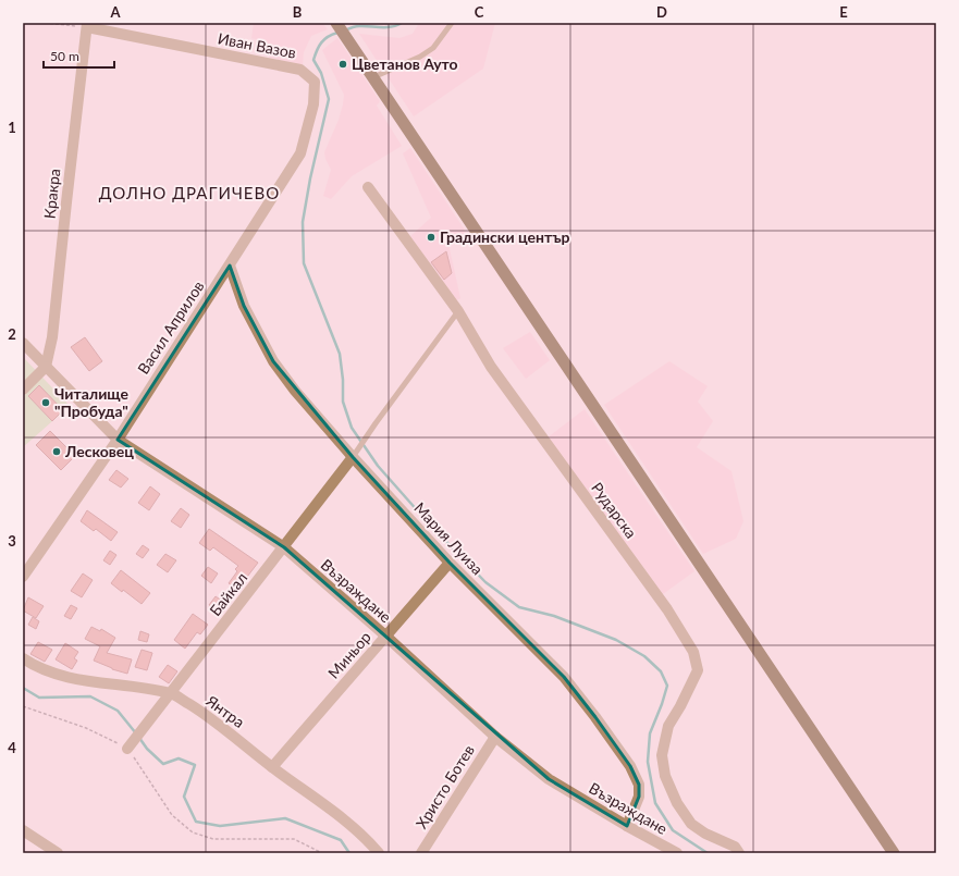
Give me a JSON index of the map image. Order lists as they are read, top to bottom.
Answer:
{
  "streets": {
    "street": [
      "Иван Вазов",
      "Кракра",
      "Васил Априлов",
      "Рударска",
      "Мария Луиза",
      "Възраждане",
      "Байкал",
      "Миньор",
      "Янтра",
      "Христо Ботев"
    ]
  },
  "crossings": [
    ["Иван Вазов", "Кракра"],
    ["Иван Вазов", "Васил Априлов"],
    ["Кракра", "Възраждане"],
    ["Васил Априлов", "Мария Луиза"],
    ["Васил Априлов", "Възраждане"],
    ["Мария Луиза", "Възраждане"],
    ["Мария Луиза", "Байкал"],
    ["Мария Луиза", "Миньор"],
    ["Възраждане", "Байкал"],
    ["Възраждане", "Миньор"],
    ["Възраждане", "Христо Ботев"],
    ["Байкал", "Янтра"],
    ["Миньор", "Янтра"]
  ],
  "districts": ["ДОЛНО ДРАГИЧЕВО"],
  "places": [
    "Цветанов Ауто",
    "Градински център",
    "Читалище \"Пробуда\"",
    "Лесковец"
  ],
  "scale_bar": "50 m",
  "grid": {
    "columns": [
      "A",
      "B",
      "C",
      "D",
      "E"
    ],
    "rows": [
      "1",
      "2",
      "3",
      "4"
    ]
  }
}
